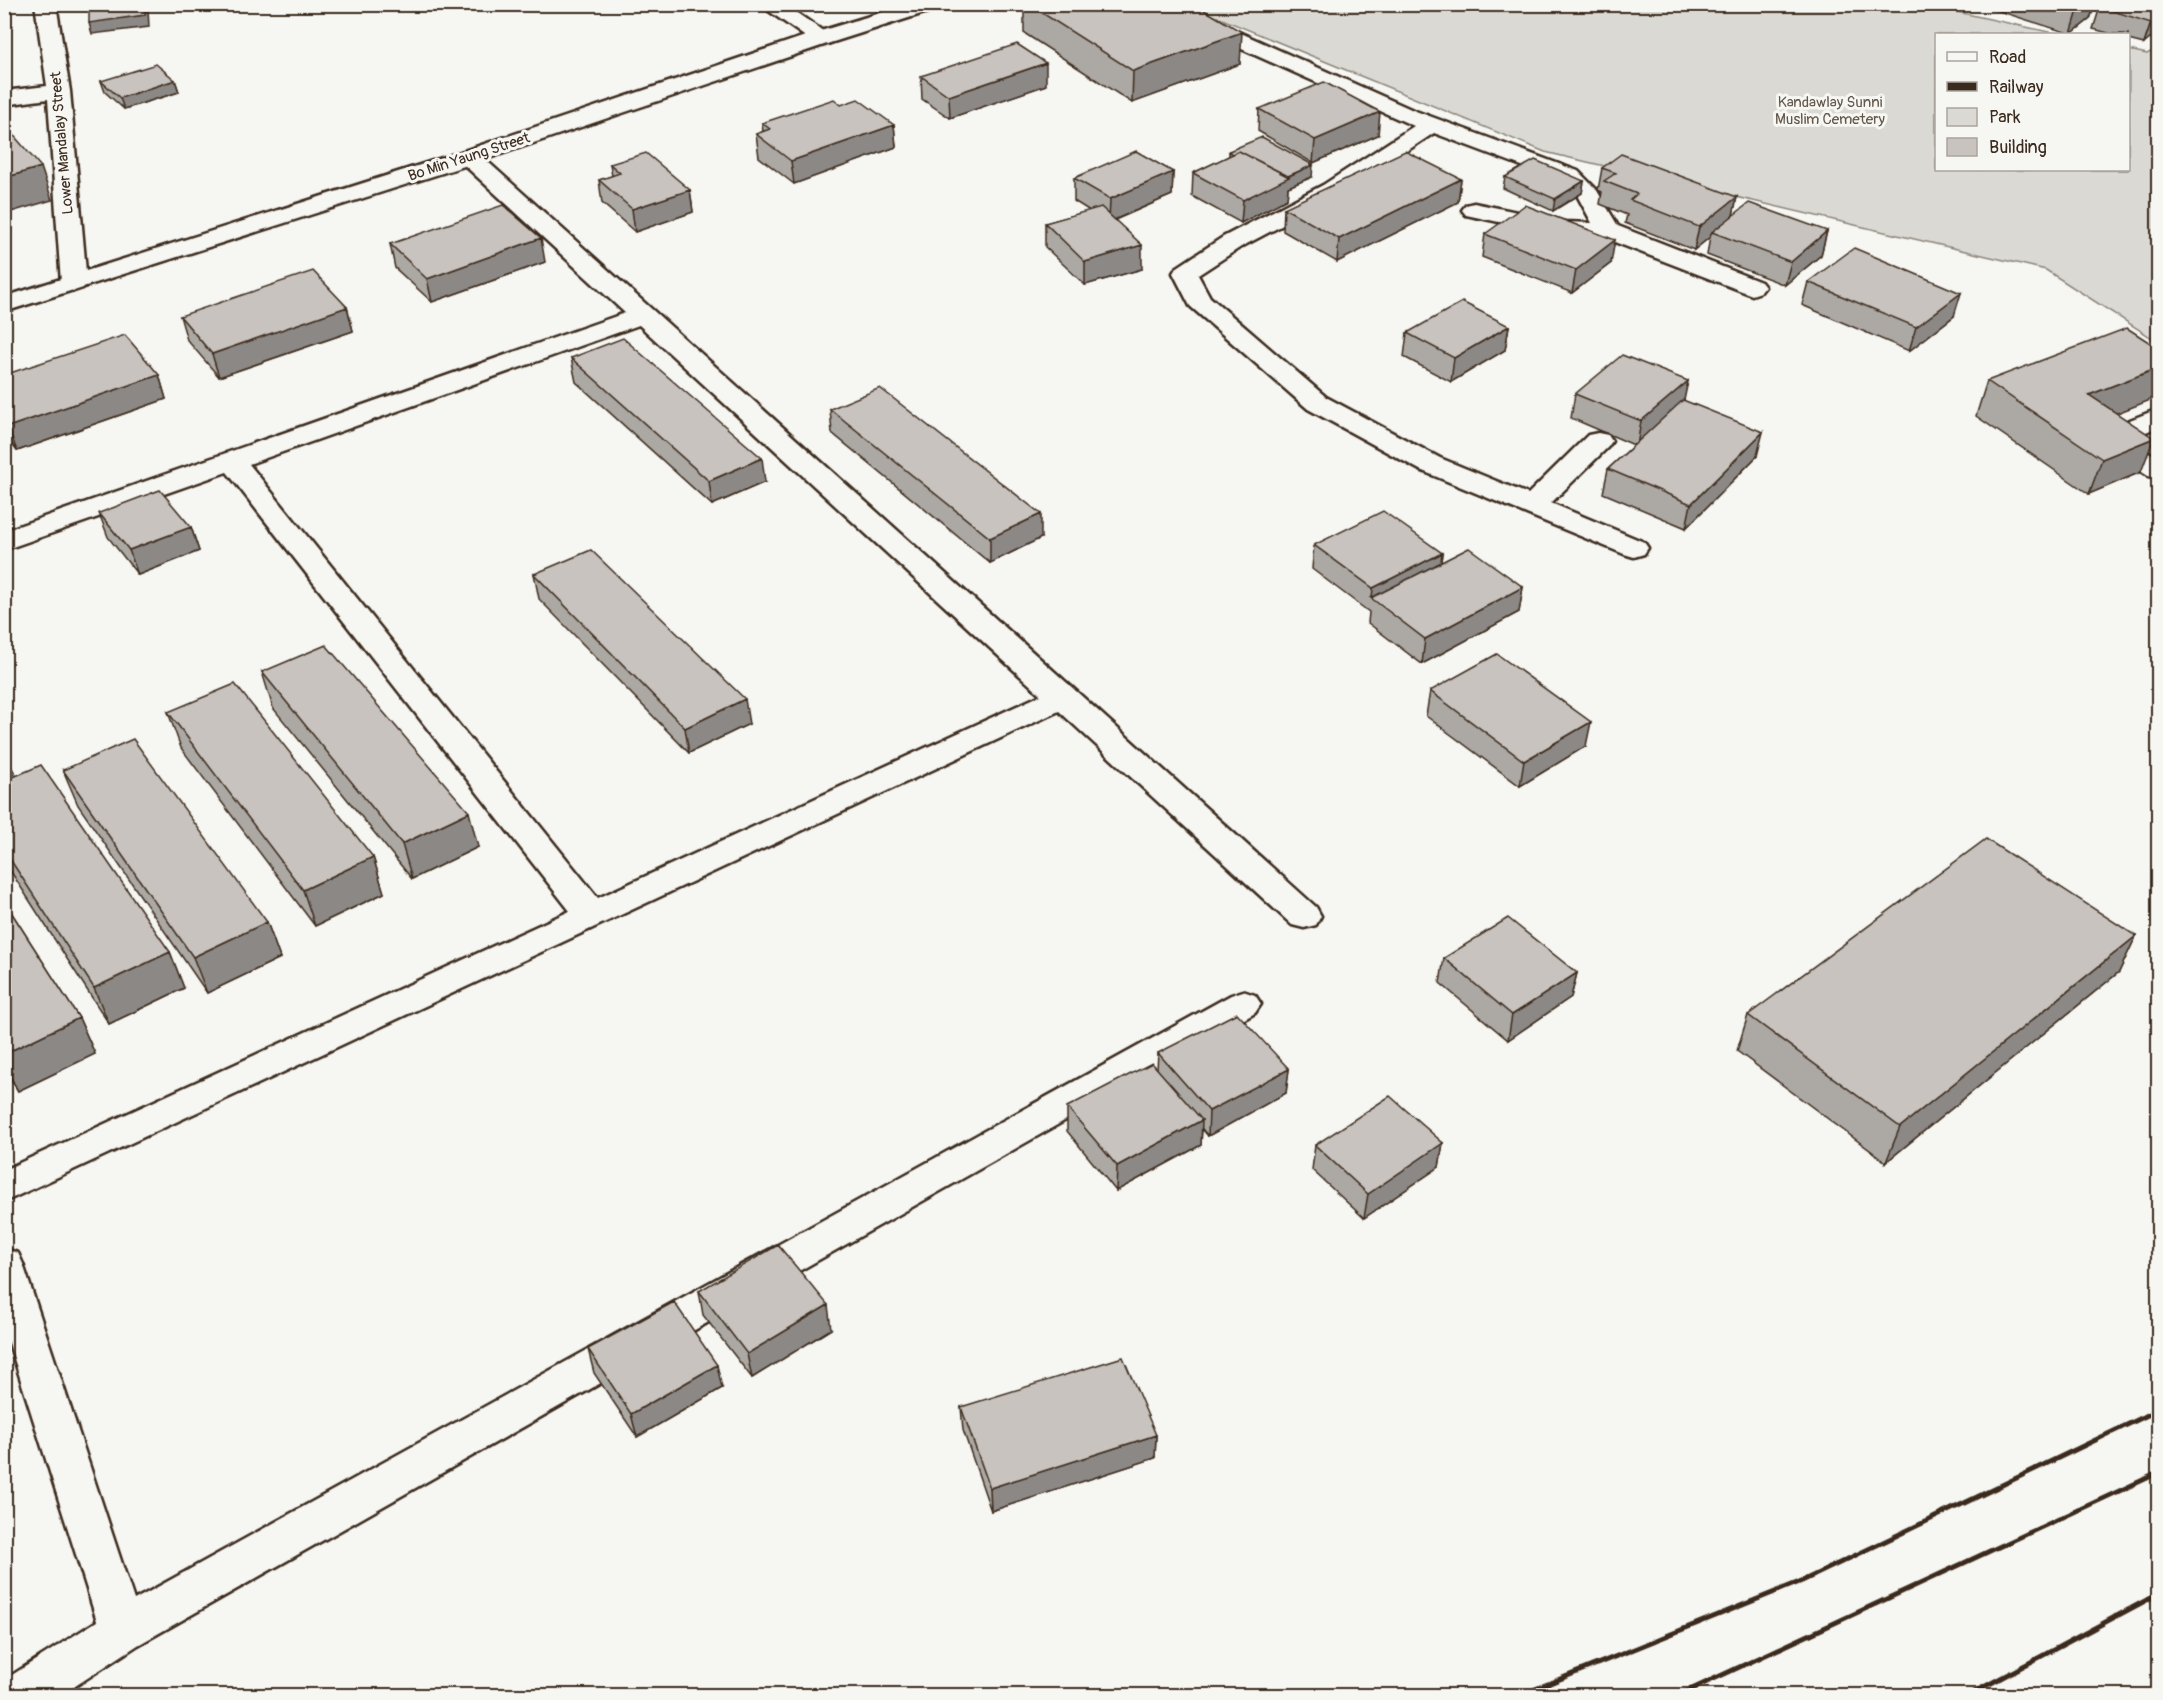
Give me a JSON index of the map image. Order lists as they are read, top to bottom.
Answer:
{
  "streets": {
    "street": ["Lower Mandalay Street", "Bo Min Yaung Street"]
  },
  "crossings": [
    ["Lower Mandalay Street", "Bo Min Yaung Street"]
  ],
  "parks": ["Kandawlay Sunni Muslim Cemetery"],
  "legend": [
    "Road",
    "Railway",
    "Park",
    "Building"
  ]
}
